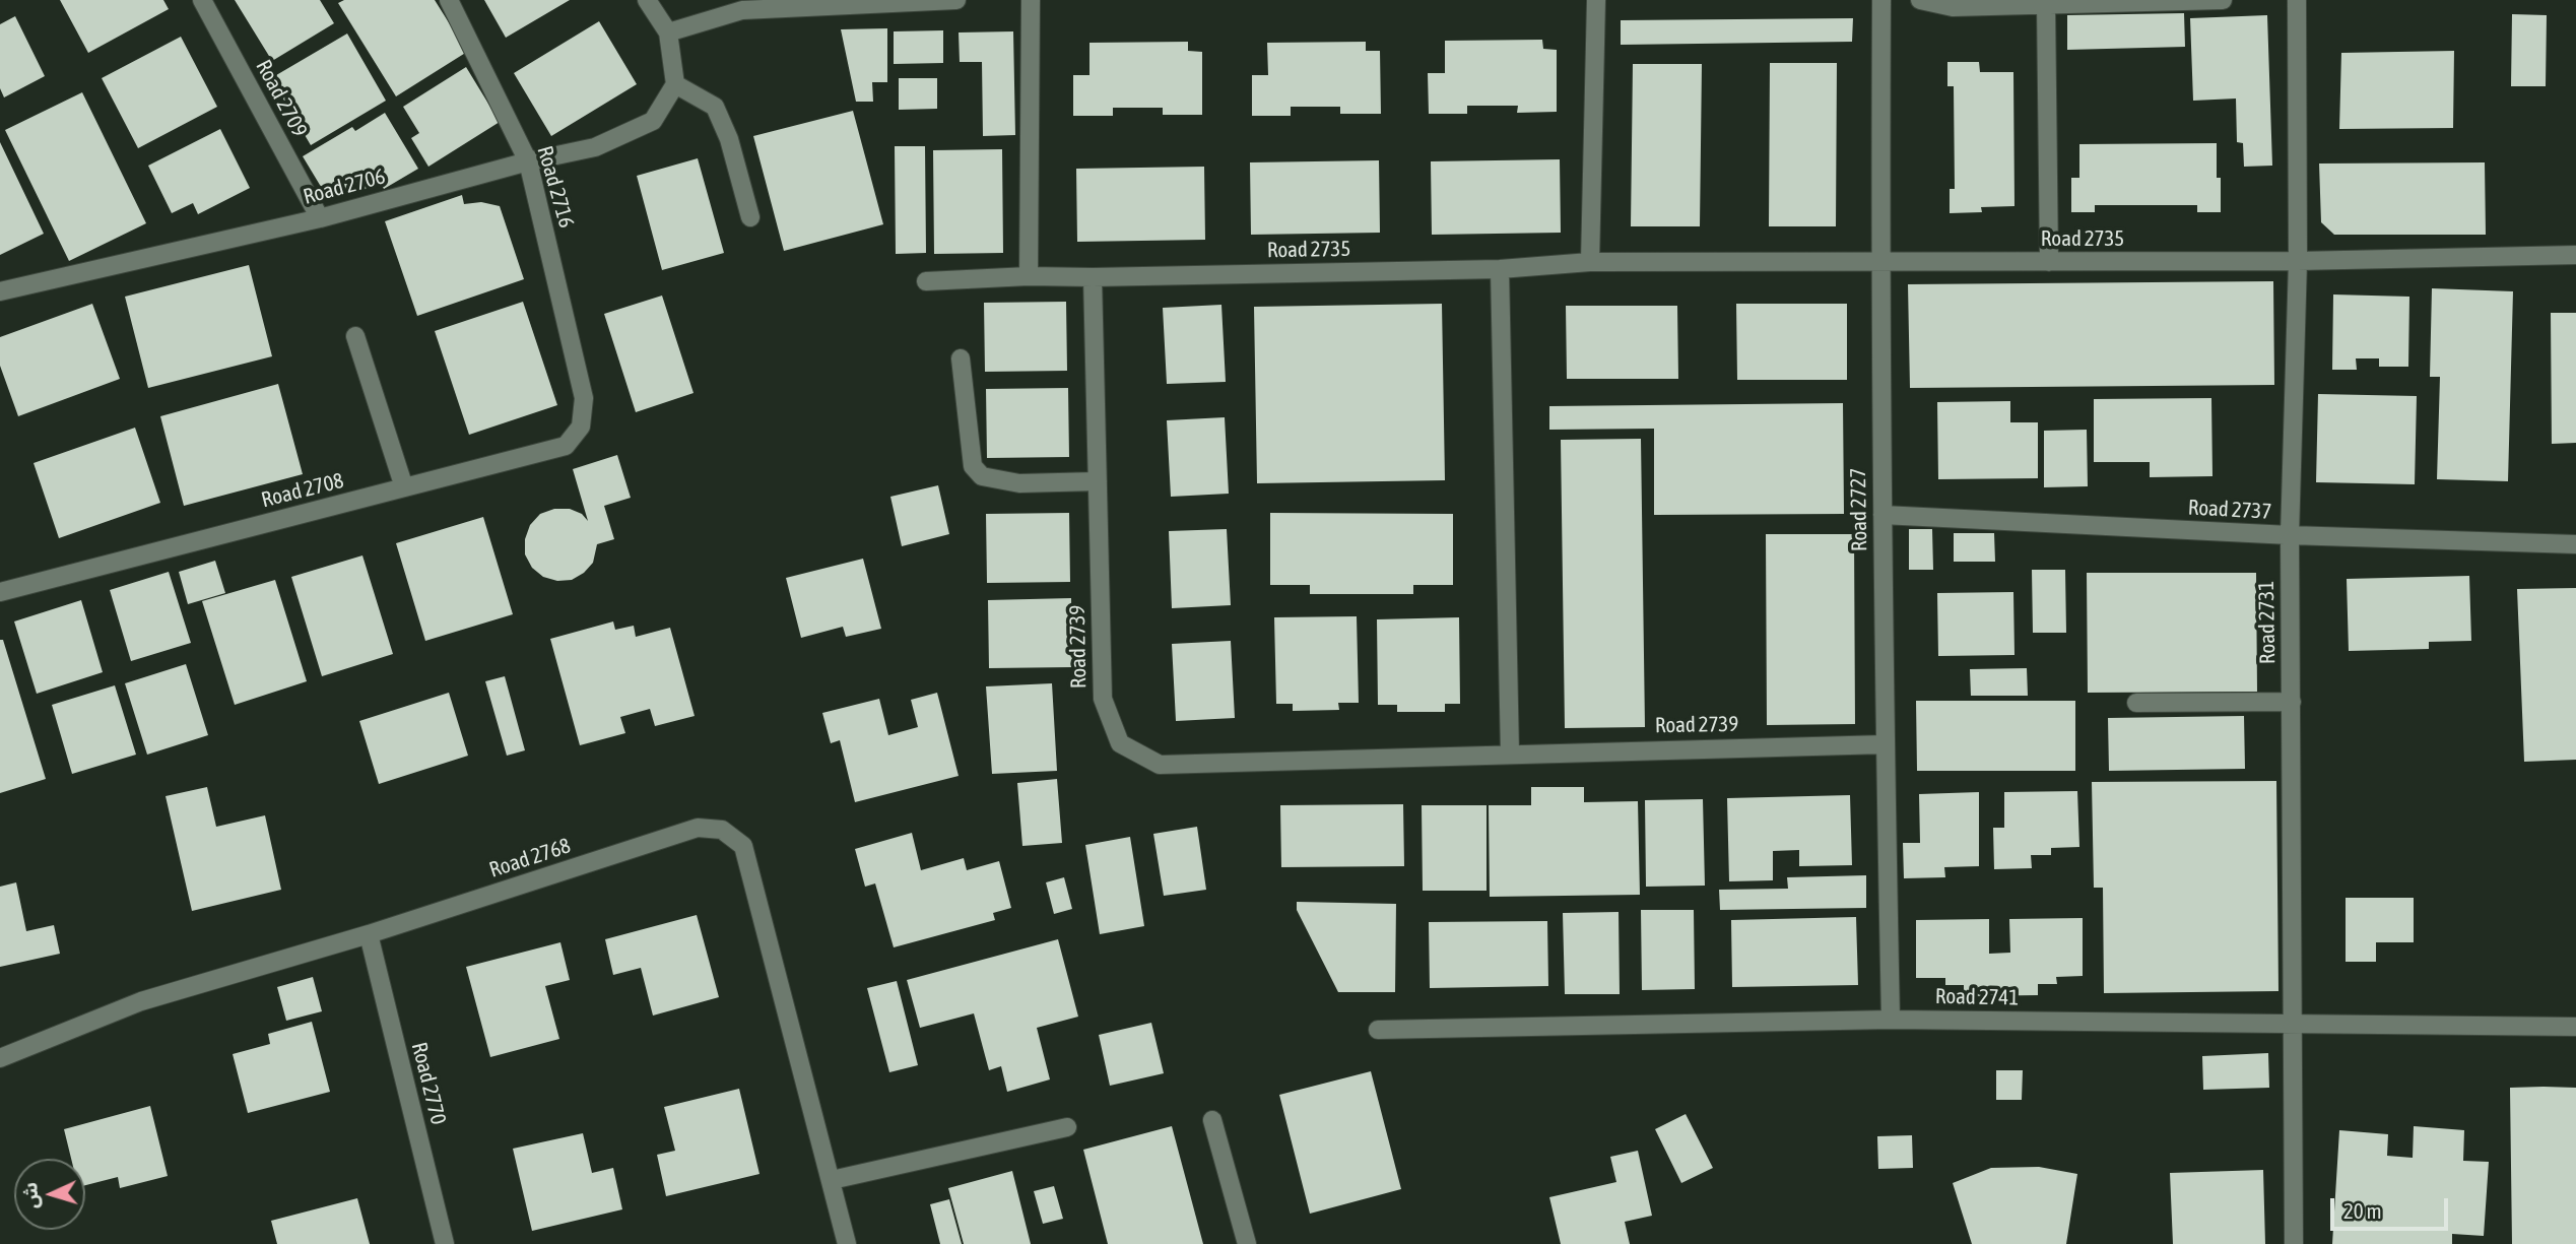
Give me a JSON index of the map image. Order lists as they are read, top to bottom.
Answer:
{
  "streets": {
    "street": [
      "Road 2709",
      "Road 2706",
      "Road 2716",
      "Road 2735",
      "Road 2708",
      "Road 2727",
      "Road 2737",
      "Road 2731",
      "Road 2739",
      "Road 2768",
      "Road 2741",
      "Road 2770"
    ]
  },
  "crossings": [
    ["Road 2709", "Road 2706"],
    ["Road 2706", "Road 2716"],
    ["Road 2716", "Road 2708"],
    ["Road 2735", "Road 2727"],
    ["Road 2735", "Road 2731"],
    ["Road 2735", "Road 2739"],
    ["Road 2727", "Road 2737"],
    ["Road 2727", "Road 2739"],
    ["Road 2727", "Road 2741"],
    ["Road 2737", "Road 2731"],
    ["Road 2731", "Road 2741"],
    ["Road 2768", "Road 2770"]
  ],
  "scale_bar": "20 m",
  "north": "left"
}
